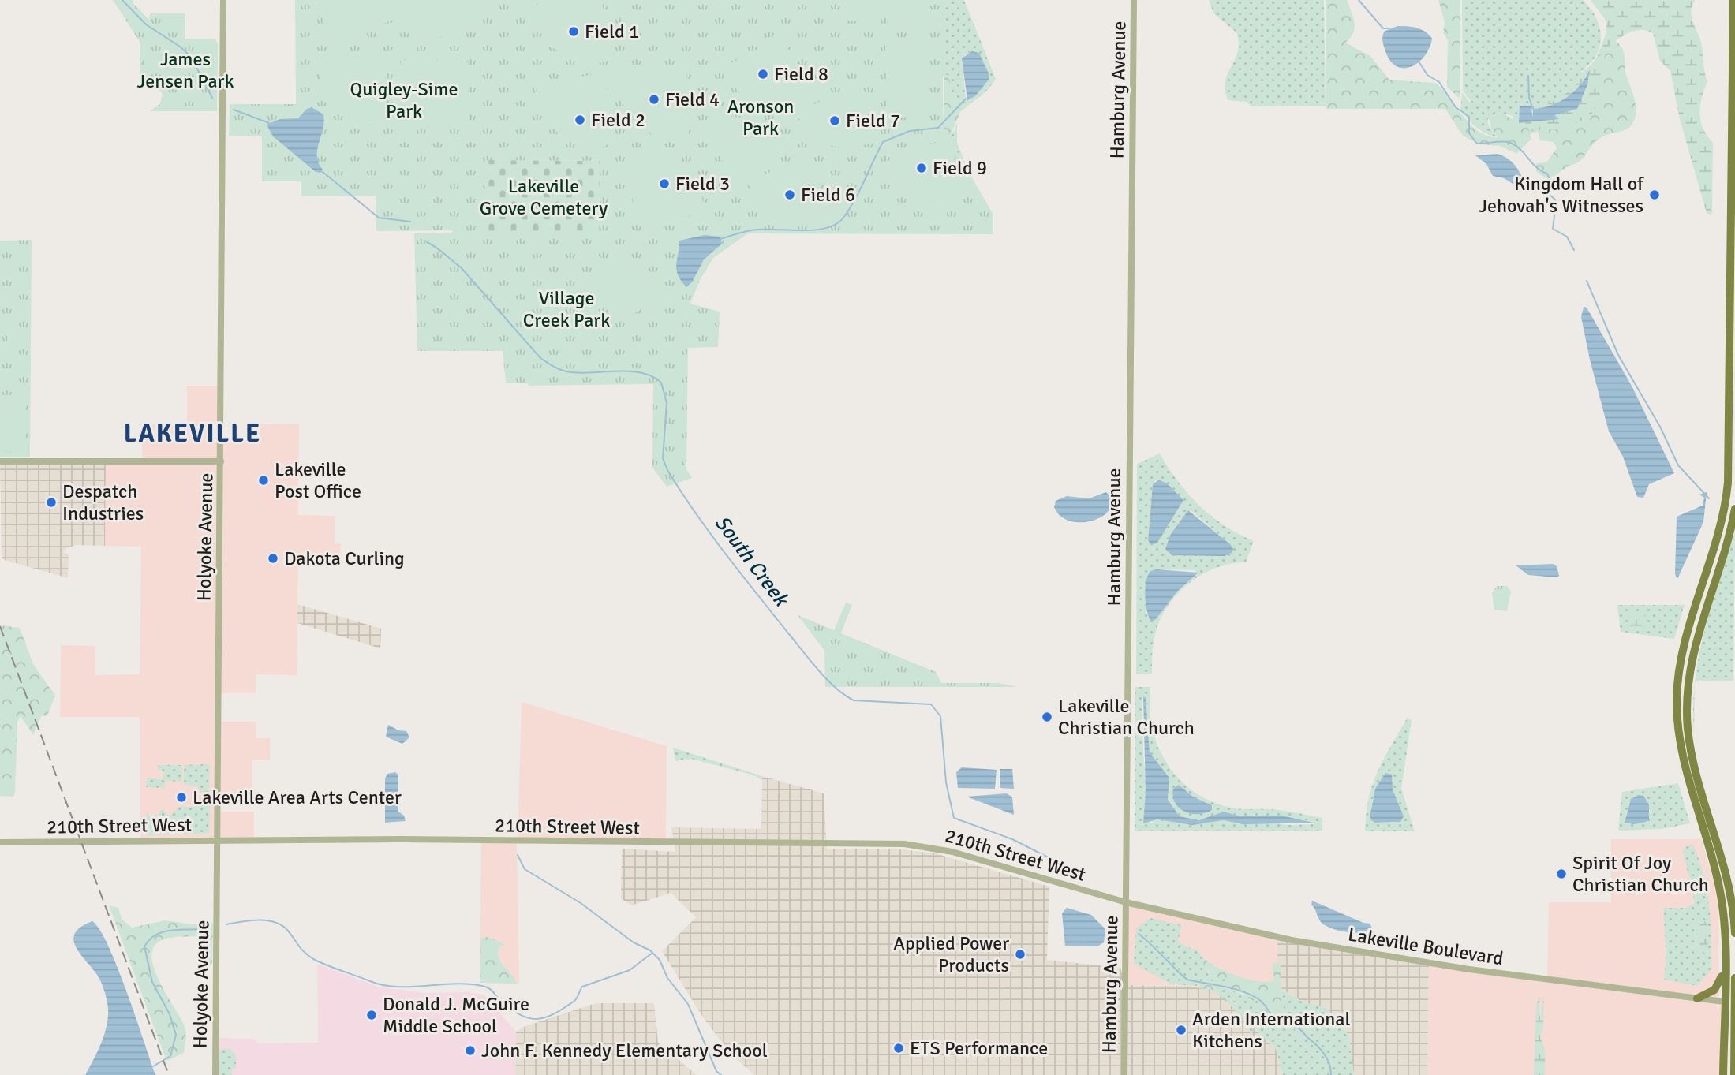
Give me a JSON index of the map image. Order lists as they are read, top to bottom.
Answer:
{
  "streets": {
    "street": [
      "Hamburg Avenue",
      "Holyoke Avenue",
      "210th Street West",
      "Lakeville Boulevard"
    ]
  },
  "crossings": [
    ["Hamburg Avenue", "210th Street West"],
    ["Hamburg Avenue", "Lakeville Boulevard"],
    ["Holyoke Avenue", "210th Street West"],
    ["210th Street West", "Lakeville Boulevard"]
  ],
  "districts": ["LAKEVILLE"],
  "water": ["South Creek"],
  "parks": [
    "James Jensen Park",
    "Quigley-Sime Park",
    "Aronson Park",
    "Lakeville Grove Cemetery",
    "Village Creek Park"
  ],
  "places": [
    "Field 1",
    "Field 8",
    "Field 4",
    "Field 2",
    "Field 7",
    "Field 9",
    "Field 3",
    "Field 6",
    "Kingdom Hall of Jehovah's Witnesses",
    "Lakeville Post Office",
    "Despatch Industries",
    "Dakota Curling",
    "Lakeville Christian Church",
    "Lakeville Area Arts Center",
    "Spirit Of Joy Christian Church",
    "Applied Power Products",
    "Donald J. McGuire Middle School",
    "Arden International Kitchens",
    "ETS Performance",
    "John F. Kennedy Elementary School"
  ]
}
